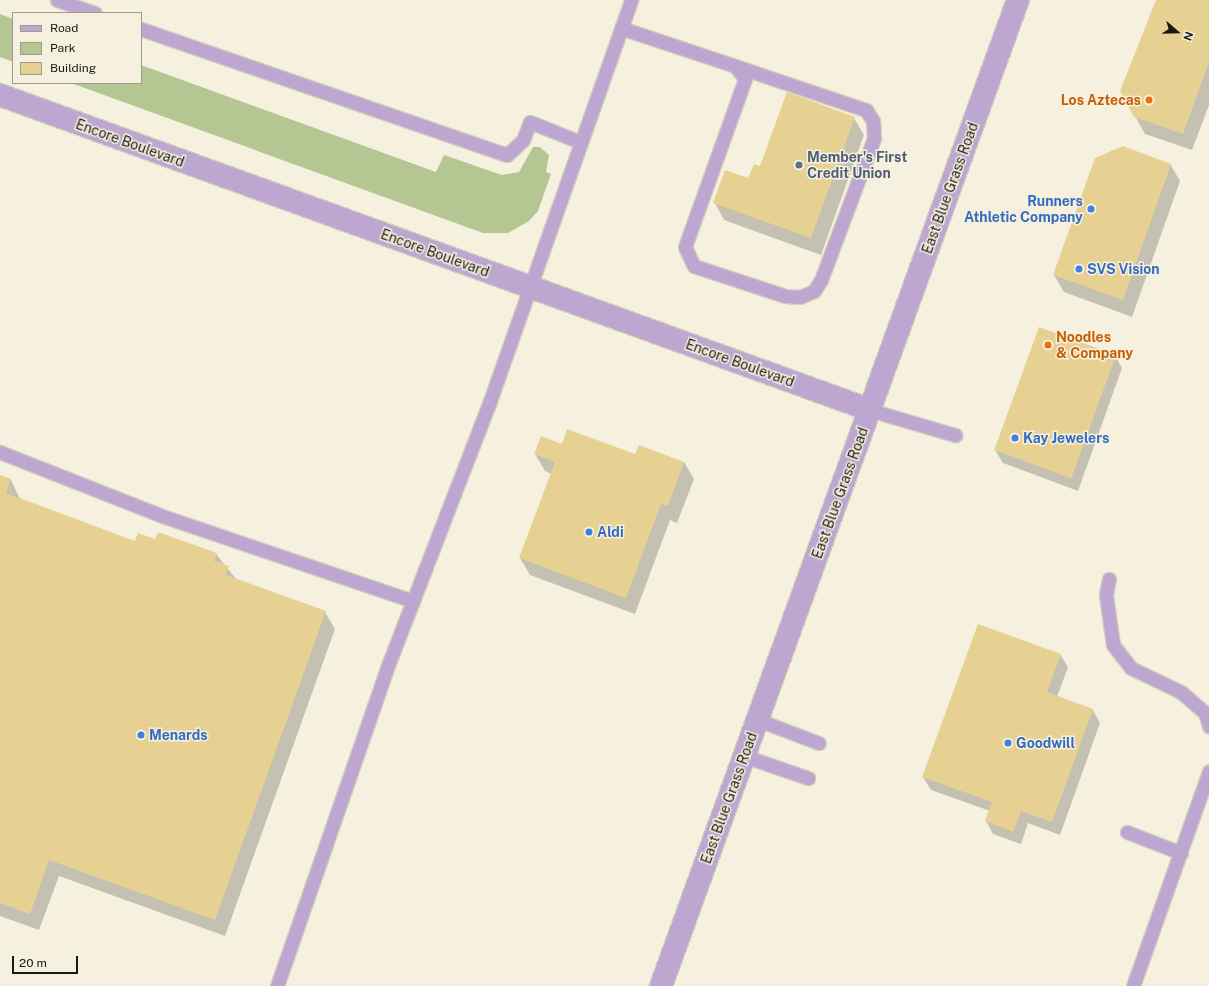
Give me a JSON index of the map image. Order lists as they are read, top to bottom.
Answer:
{
  "streets": {
    "street": ["Encore Boulevard", "East Blue Grass Road"]
  },
  "crossings": [
    ["Encore Boulevard", "East Blue Grass Road"]
  ],
  "places": [
    "Los Aztecas",
    "Member's First Credit Union",
    "Runners Athletic Company",
    "SVS Vision",
    "Noodles & Company",
    "Kay Jewelers",
    "Aldi",
    "Menards",
    "Goodwill"
  ],
  "legend": ["Road", "Park", "Building"],
  "scale_bar": "20 m",
  "north": "right"
}
